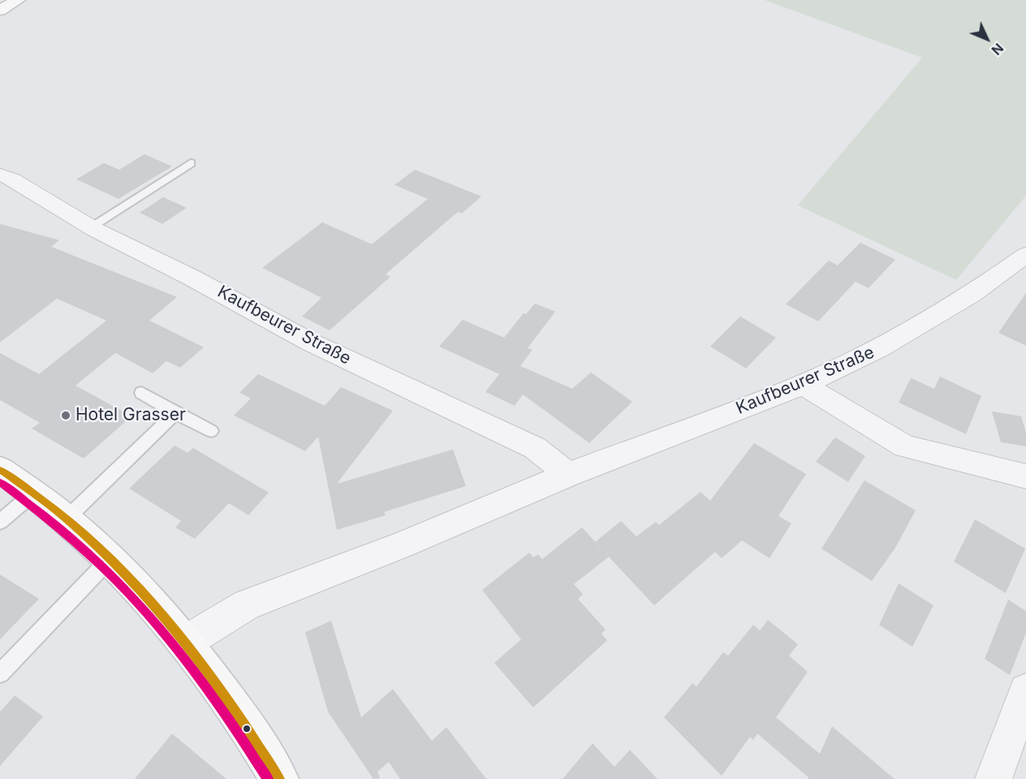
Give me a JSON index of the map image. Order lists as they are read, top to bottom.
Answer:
{
  "streets": {
    "street": ["Kaufbeurer Straße"]
  },
  "places": ["Hotel Grasser"],
  "north": "bottom right"
}
